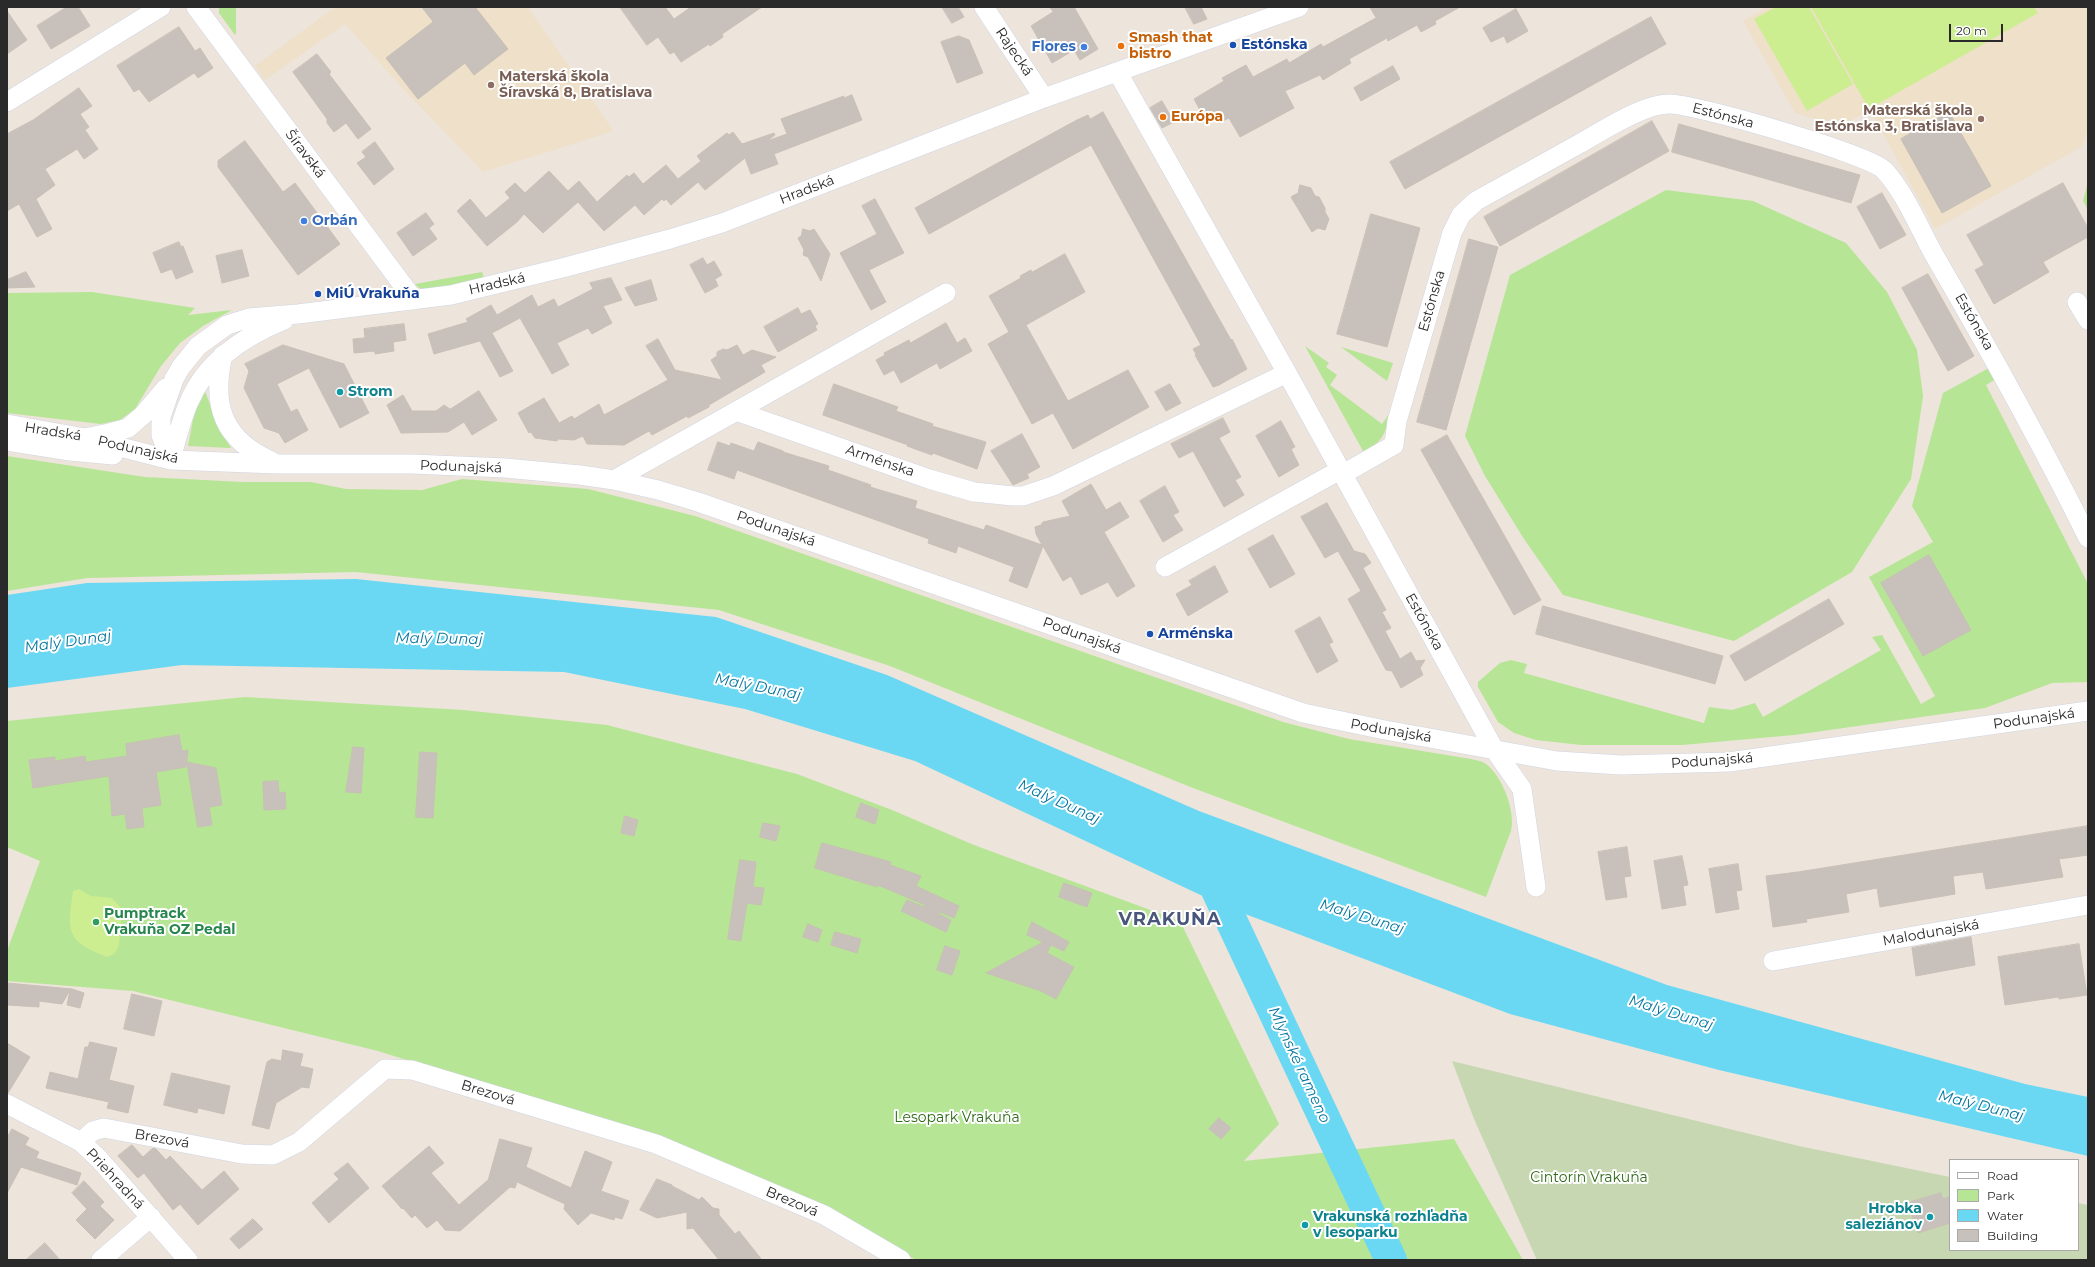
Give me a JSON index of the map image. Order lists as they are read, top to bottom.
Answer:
{
  "streets": {
    "street": [
      "Rajecká",
      "Estónska",
      "Šíravská",
      "Hradská",
      "Podunajská",
      "Arménska",
      "Malodunajská",
      "Brezová",
      "Priehradná"
    ]
  },
  "crossings": [
    ["Rajecká", "Hradská"],
    ["Estónska", "Hradská"],
    ["Estónska", "Podunajská"],
    ["Estónska", "Arménska"],
    ["Šíravská", "Hradská"],
    ["Hradská", "Podunajská"],
    ["Brezová", "Priehradná"]
  ],
  "districts": ["VRAKUŇA"],
  "water": ["Malý Dunaj", "Mlynské rameno"],
  "parks": ["Lesopark Vrakuňa", "Cintorín Vrakuňa"],
  "places": [
    "Estónska",
    "Smash that bistro",
    "Flores",
    "Materská škola Šíravská 8, Bratislava",
    "Európa",
    "Materská škola Estónska 3, Bratislava",
    "Orbán",
    "MiÚ Vrakuňa",
    "Strom",
    "Arménska",
    "Pumptrack Vrakuňa OZ Pedal",
    "Hrobka saleziánov",
    "Vrakunská rozhľadňa v lesoparku"
  ],
  "legend": [
    "Road",
    "Park",
    "Water",
    "Building"
  ],
  "scale_bar": "20 m"
}
